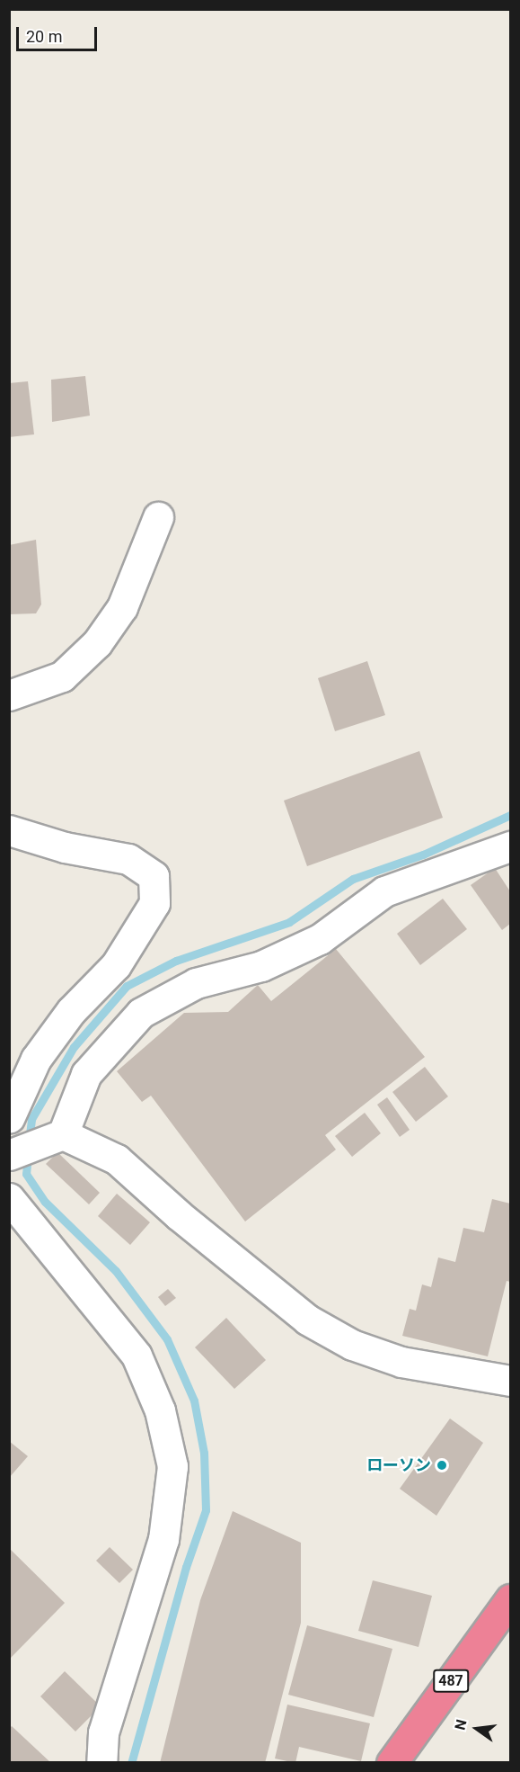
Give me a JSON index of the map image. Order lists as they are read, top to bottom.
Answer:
{
  "streets": {
    "highway": ["487"]
  },
  "places": ["ローソン"],
  "scale_bar": "20 m",
  "north": "left"
}
